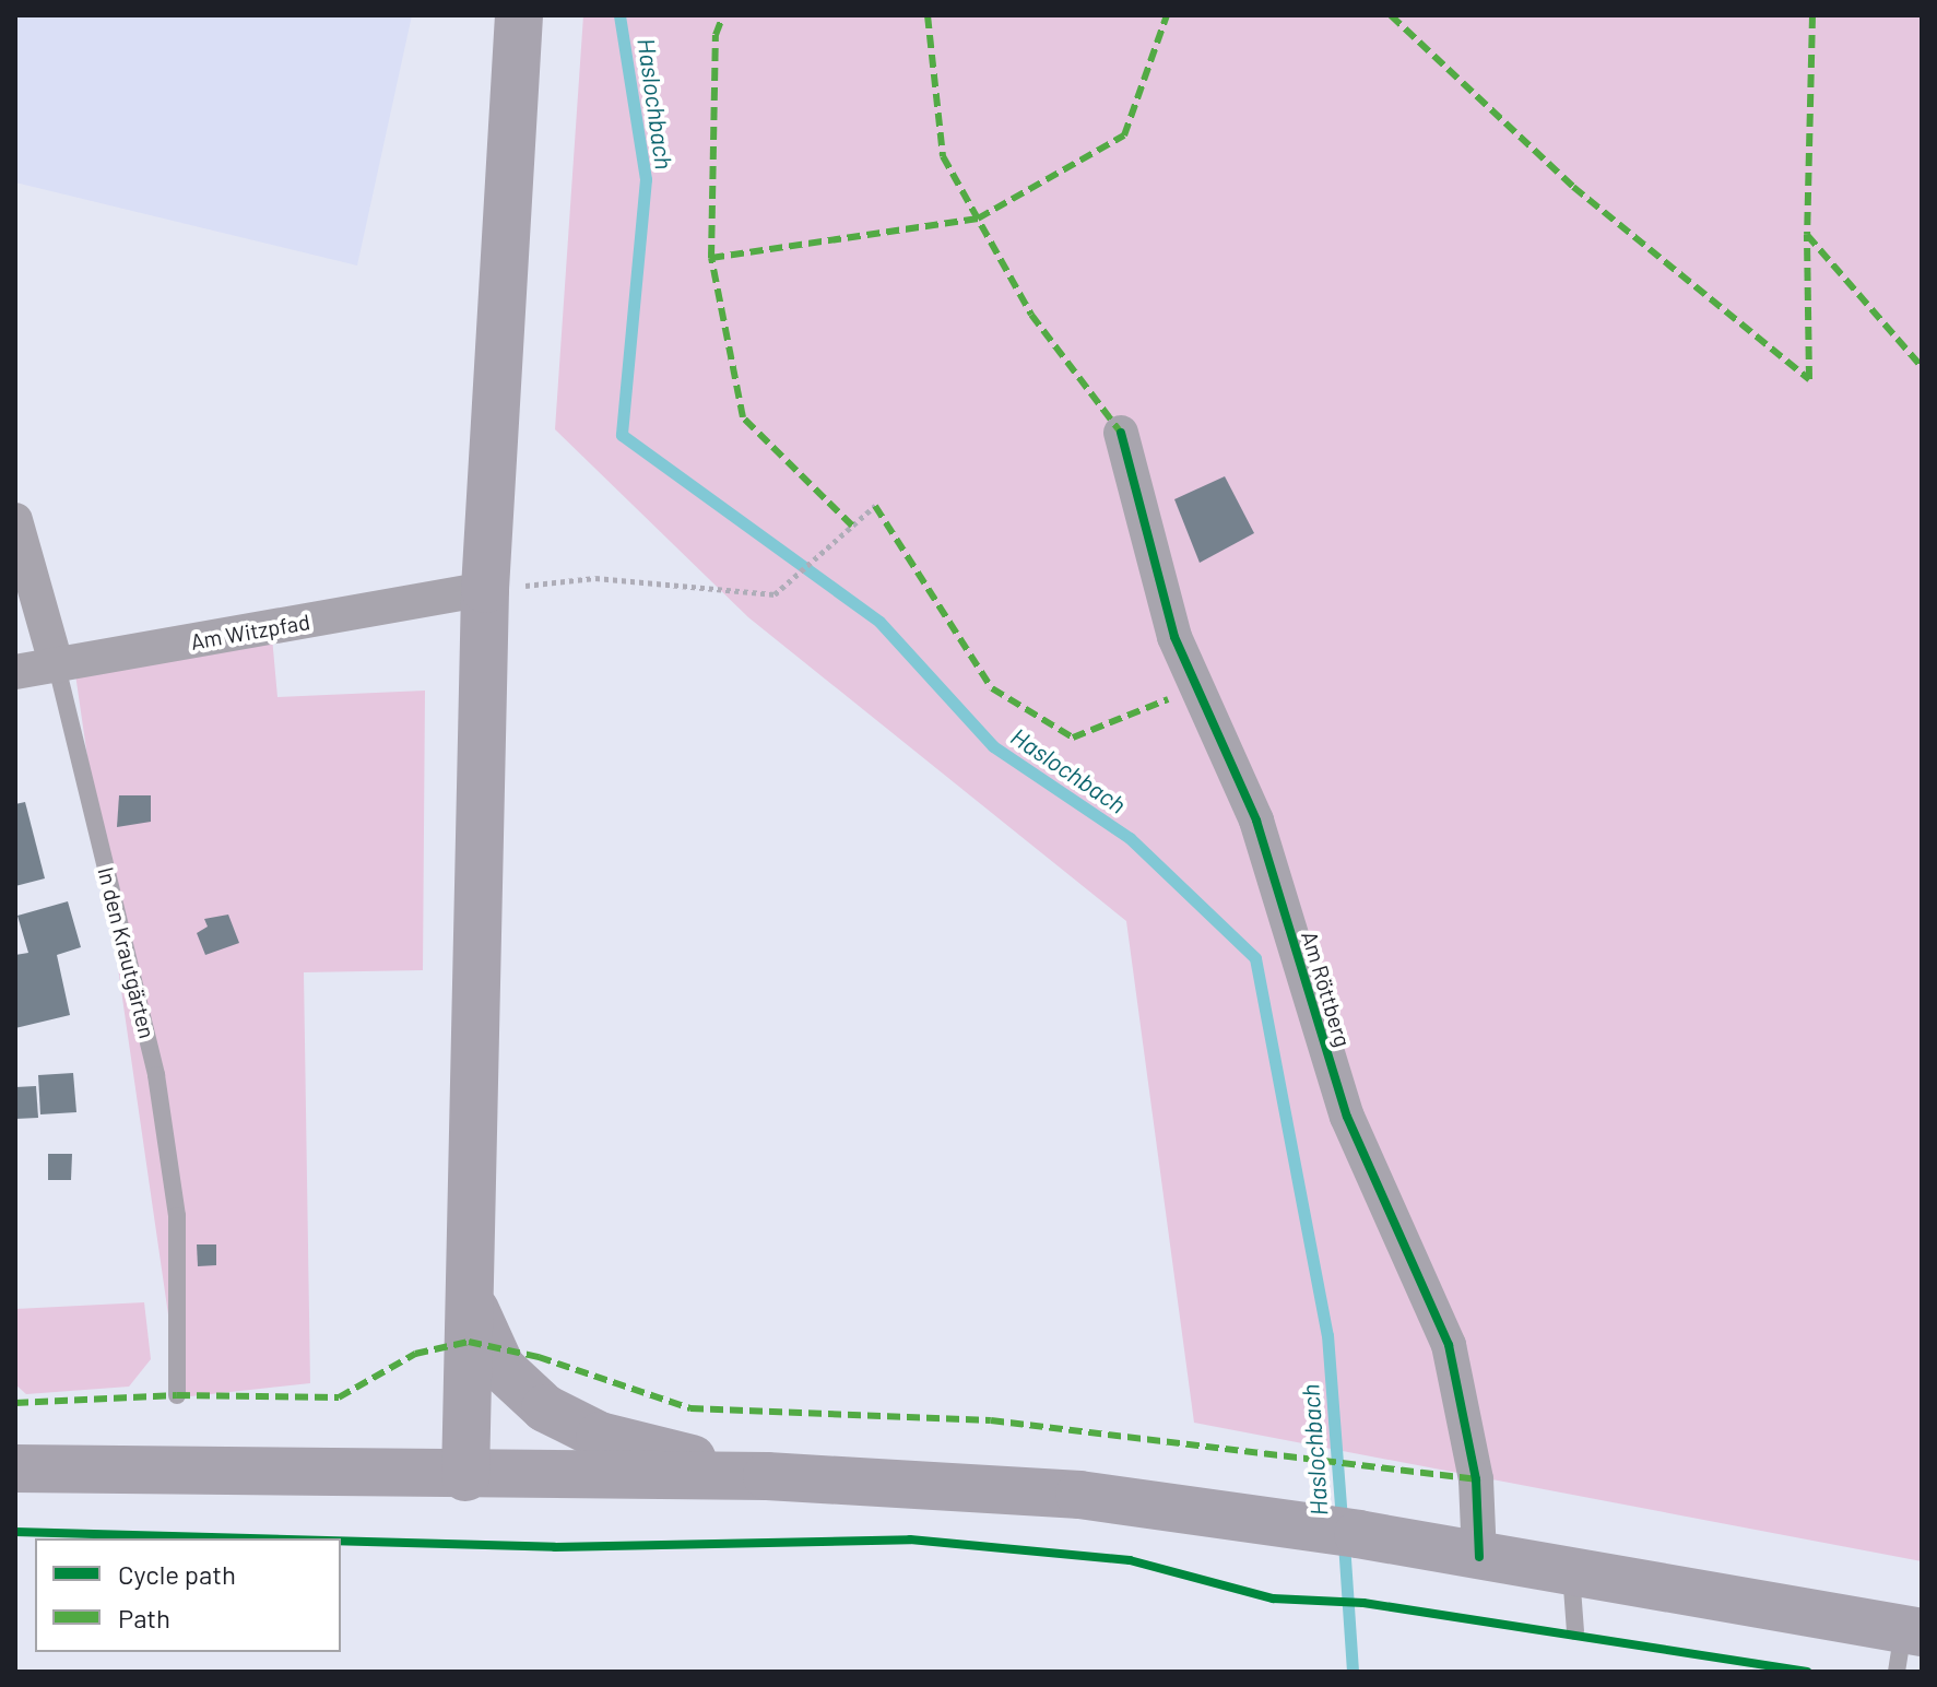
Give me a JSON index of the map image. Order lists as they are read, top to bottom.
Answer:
{
  "streets": {
    "street": ["Am Witzpfad", "In den Krautgärten", "Am Röttberg"]
  },
  "crossings": [
    ["Am Witzpfad", "In den Krautgärten"]
  ],
  "water": ["Haslochbach"],
  "legend": ["Cycle path", "Path"]
}
